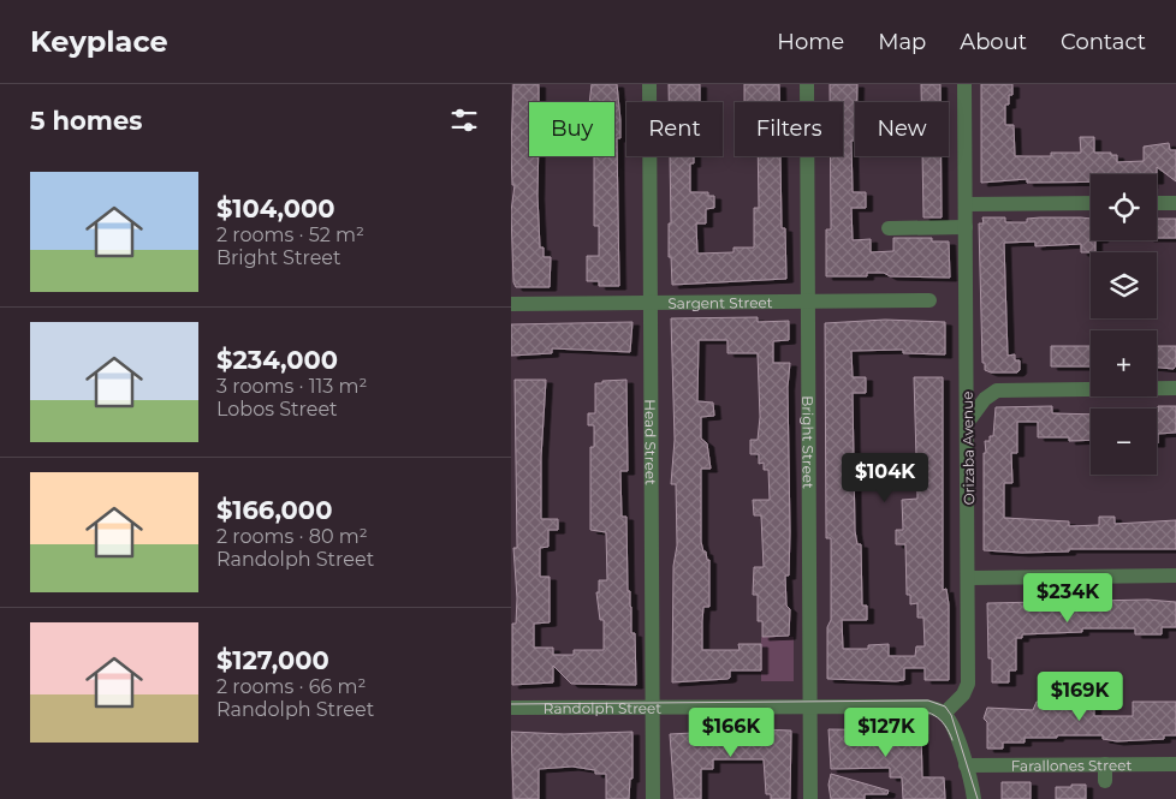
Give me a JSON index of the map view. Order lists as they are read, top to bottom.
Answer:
{
  "streets": {
    "street": [
      "Sargent Street",
      "Head Street",
      "Bright Street",
      "Orizaba Avenue",
      "Randolph Street",
      "Farallones Street"
    ]
  },
  "crossings": [
    ["Sargent Street", "Head Street"],
    ["Sargent Street", "Bright Street"],
    ["Head Street", "Randolph Street"],
    ["Bright Street", "Randolph Street"],
    ["Orizaba Avenue", "Randolph Street"]
  ],
  "page": {
    "header": "Keyplace",
    "nav": [
      "Home",
      "Map",
      "About",
      "Contact"
    ],
    "heading": "5 homes",
    "chip": [
      "Buy",
      "Rent",
      "Filters",
      "New"
    ],
    "list": [
      {
        "name": "$104,000",
        "note": "2 rooms · 52 m² · Bright Street"
      },
      {
        "name": "$234,000",
        "note": "3 rooms · 113 m² · Lobos Street"
      },
      {
        "name": "$166,000",
        "note": "2 rooms · 80 m² · Randolph Street"
      },
      {
        "name": "$127,000",
        "note": "2 rooms · 66 m² · Randolph Street"
      }
    ],
    "map_buttons": ["+", "−"],
    "price": [
      "$104K",
      "$234K",
      "$169K",
      "$166K",
      "$127K"
    ]
  }
}
